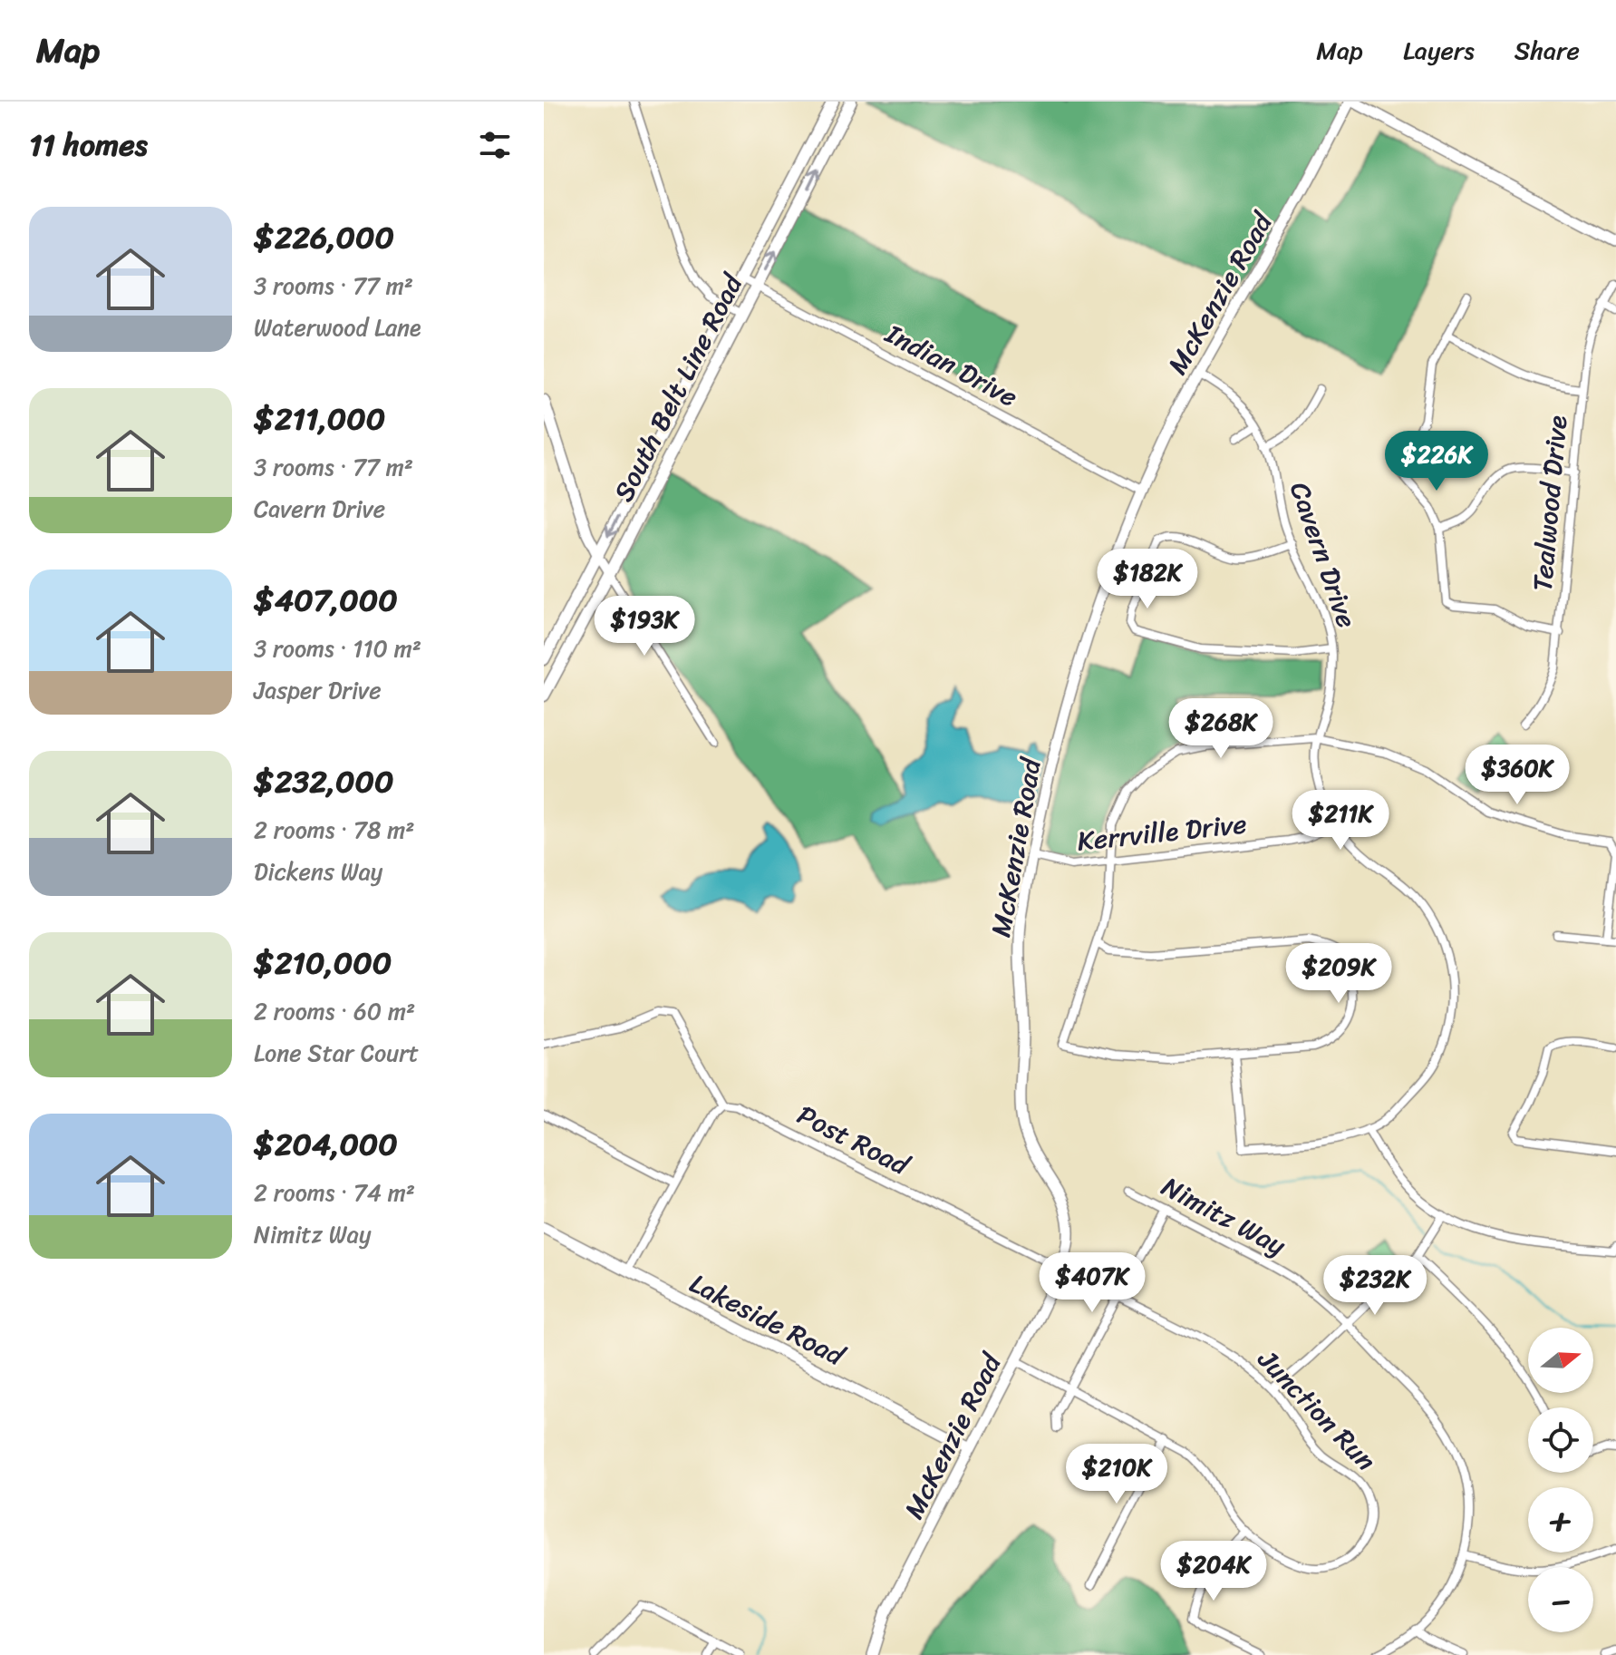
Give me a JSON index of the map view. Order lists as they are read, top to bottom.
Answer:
{
  "streets": {
    "main road": ["South Belt Line Road"],
    "street": [
      "McKenzie Road",
      "Indian Drive",
      "Tealwood Drive",
      "Cavern Drive",
      "Kerrville Drive",
      "Post Road",
      "Nimitz Way",
      "Lakeside Road",
      "Junction Run"
    ]
  },
  "crossings": [
    ["McKenzie Road", "Indian Drive"],
    ["McKenzie Road", "Cavern Drive"],
    ["McKenzie Road", "Kerrville Drive"],
    ["McKenzie Road", "Post Road"],
    ["McKenzie Road", "Lakeside Road"],
    ["McKenzie Road", "Junction Run"],
    ["Indian Drive", "South Belt Line Road"],
    ["Cavern Drive", "Kerrville Drive"]
  ],
  "north": "right",
  "page": {
    "header": "Map",
    "nav": ["Map", "Layers", "Share"],
    "heading": "11 homes",
    "list": [
      {
        "name": "$226,000",
        "note": "3 rooms · 77 m² · Waterwood Lane"
      },
      {
        "name": "$211,000",
        "note": "3 rooms · 77 m² · Cavern Drive"
      },
      {
        "name": "$407,000",
        "note": "3 rooms · 110 m² · Jasper Drive"
      },
      {
        "name": "$232,000",
        "note": "2 rooms · 78 m² · Dickens Way"
      },
      {
        "name": "$210,000",
        "note": "2 rooms · 60 m² · Lone Star Court"
      },
      {
        "name": "$204,000",
        "note": "2 rooms · 74 m² · Nimitz Way"
      }
    ],
    "price": [
      "$226K",
      "$182K",
      "$193K",
      "$268K",
      "$360K",
      "$211K",
      "$209K",
      "$407K",
      "$232K",
      "$210K",
      "$204K"
    ],
    "map_buttons": ["+", "−"]
  }
}
